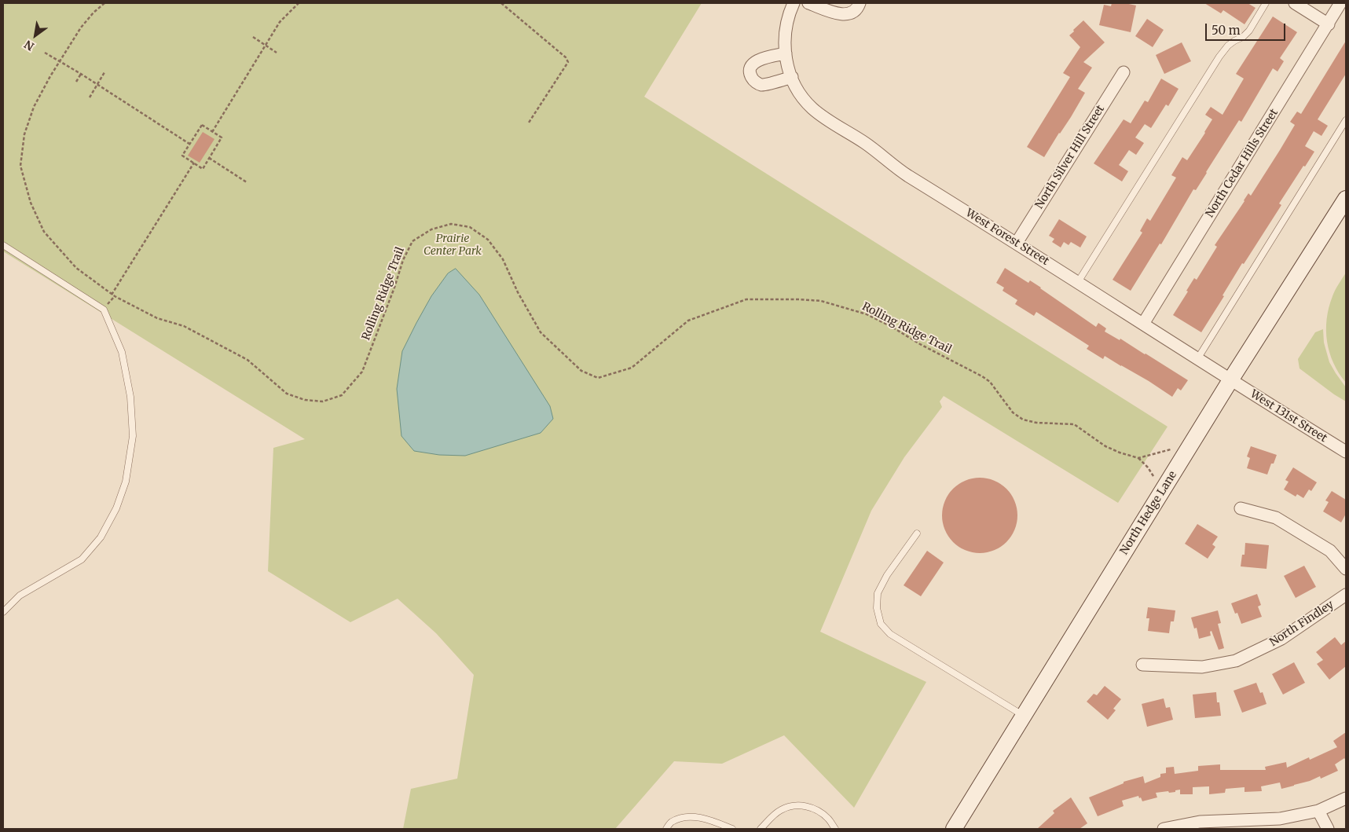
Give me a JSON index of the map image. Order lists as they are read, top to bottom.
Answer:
{
  "streets": {
    "street": [
      "North Silver Hill Street",
      "North Cedar Hills Street",
      "West Forest Street",
      "West 131st Street",
      "North Hedge Lane",
      "North Findley"
    ],
    "path": ["Rolling Ridge Trail"]
  },
  "crossings": [
    ["North Silver Hill Street", "West Forest Street"],
    ["North Cedar Hills Street", "West Forest Street"],
    ["West Forest Street", "West 131st Street"],
    ["West Forest Street", "North Hedge Lane"],
    ["West 131st Street", "North Hedge Lane"]
  ],
  "parks": ["Prairie Center Park"],
  "scale_bar": "50 m",
  "north": "bottom left"
}
